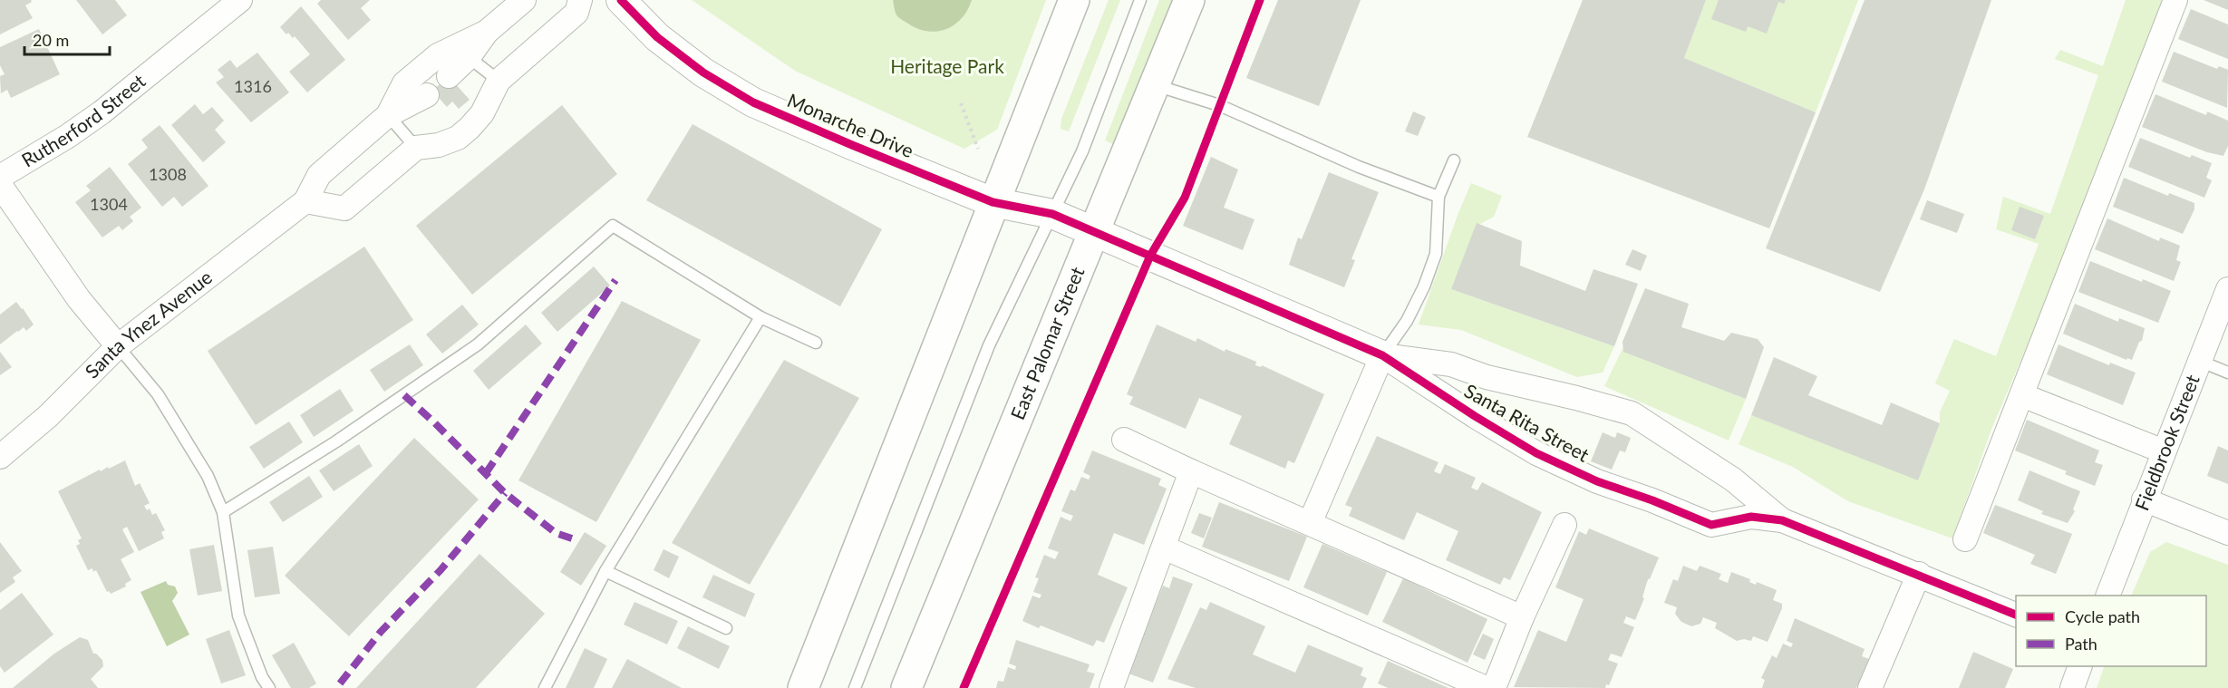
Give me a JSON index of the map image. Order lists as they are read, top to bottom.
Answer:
{
  "streets": {
    "main road": ["East Palomar Street"],
    "street": [
      "Rutherford Street",
      "Monarche Drive",
      "Santa Ynez Avenue",
      "Santa Rita Street",
      "Fieldbrook Street"
    ]
  },
  "crossings": [
    ["Monarche Drive", "East Palomar Street"],
    ["Monarche Drive", "Santa Rita Street"],
    ["East Palomar Street", "Santa Rita Street"]
  ],
  "parks": ["Heritage Park"],
  "house_numbers": ["1316", "1308", "1304"],
  "legend": ["Cycle path", "Path"],
  "scale_bar": "20 m"
}
